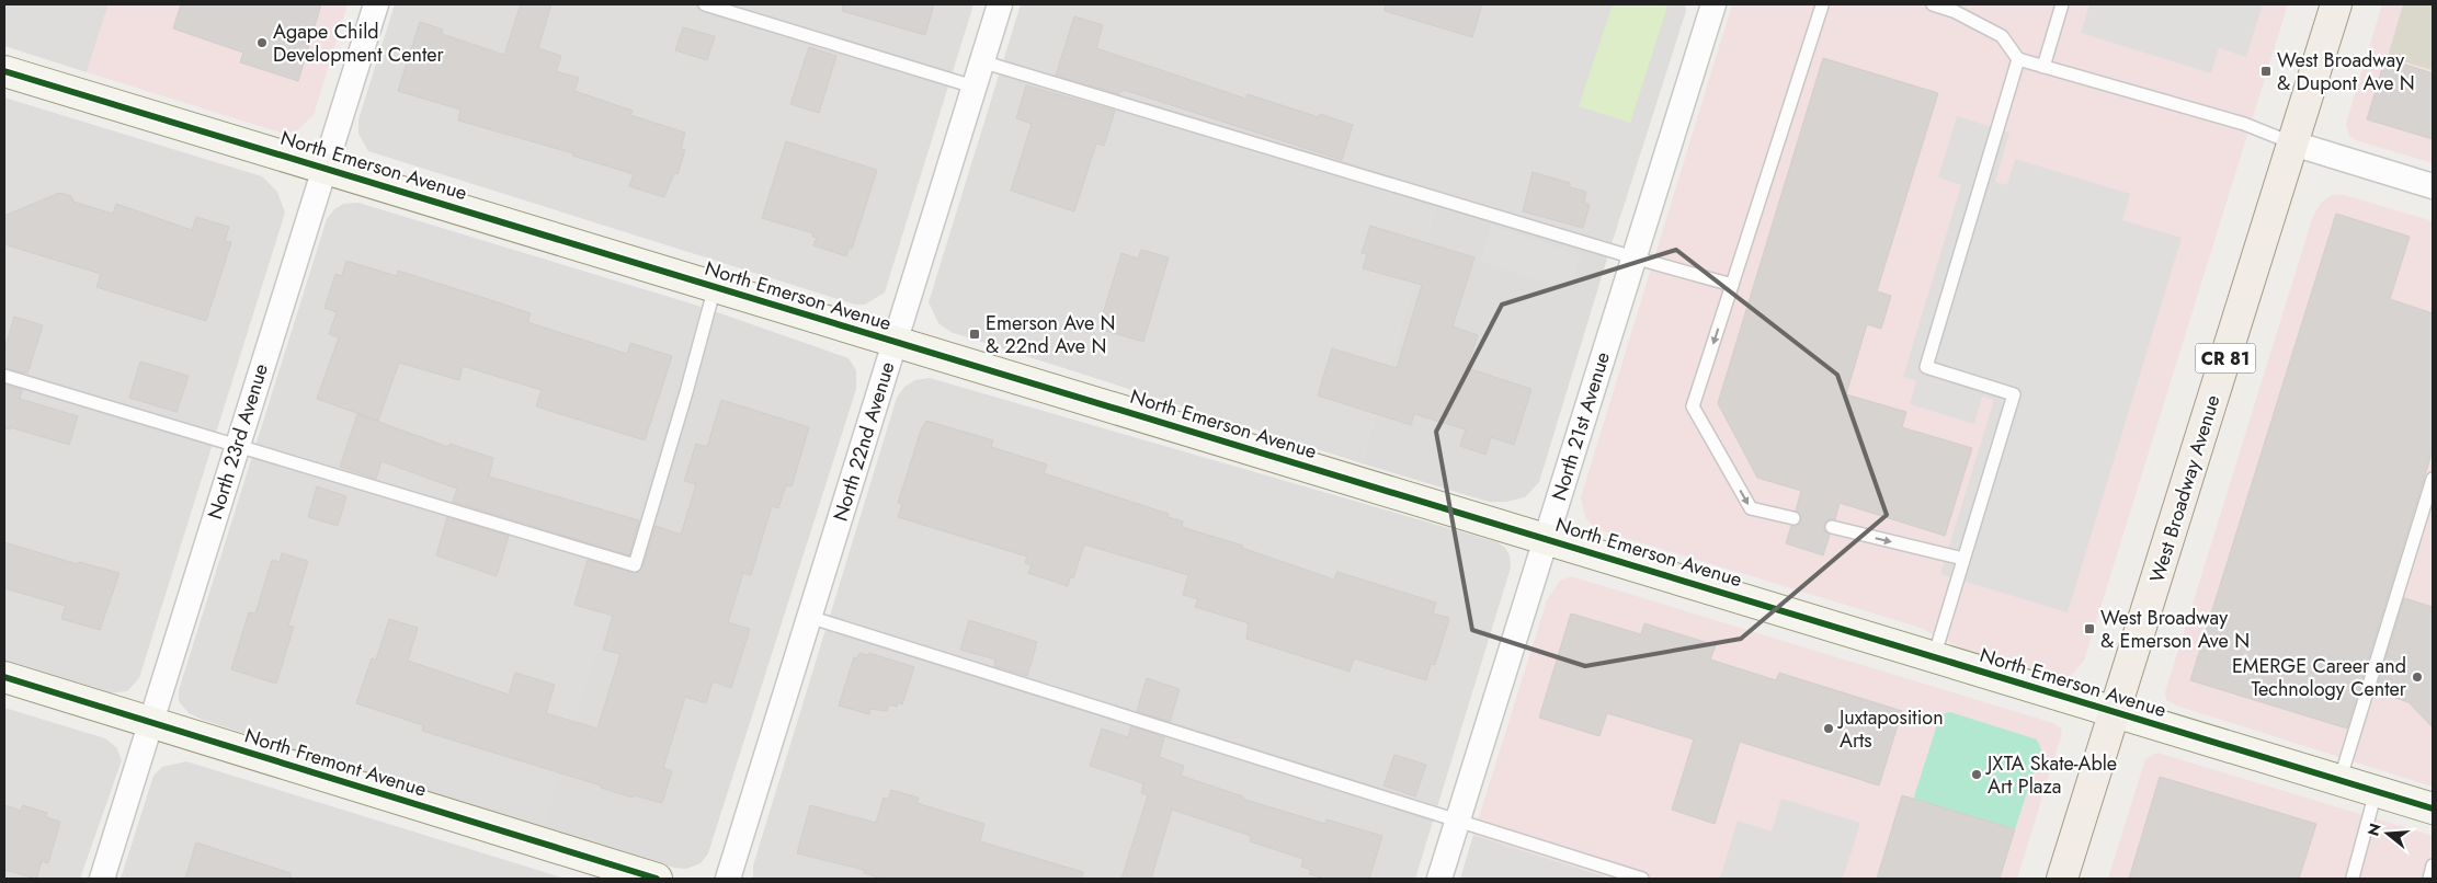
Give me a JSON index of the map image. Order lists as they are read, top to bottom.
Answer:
{
  "streets": {
    "main road": ["CR 81", "West Broadway Avenue"],
    "street": [
      "North Emerson Avenue",
      "North 21st Avenue",
      "North 23rd Avenue",
      "North 22nd Avenue",
      "North Fremont Avenue"
    ]
  },
  "crossings": [
    ["North Emerson Avenue", "North 21st Avenue"],
    ["North Emerson Avenue", "North 23rd Avenue"],
    ["North Emerson Avenue", "North 22nd Avenue"],
    ["North Emerson Avenue", "West Broadway Avenue"],
    ["North 23rd Avenue", "North Fremont Avenue"]
  ],
  "places": {
    "other": [
      "Agape Child Development Center",
      "EMERGE Career and Technology Center",
      "Juxtaposition Arts",
      "JXTA Skate-Able Art Plaza"
    ],
    "transit": ["West Broadway & Dupont Ave N", "Emerson Ave N & 22nd Ave N", "West Broadway & Emerson Ave N"]
  },
  "north": "left"
}
